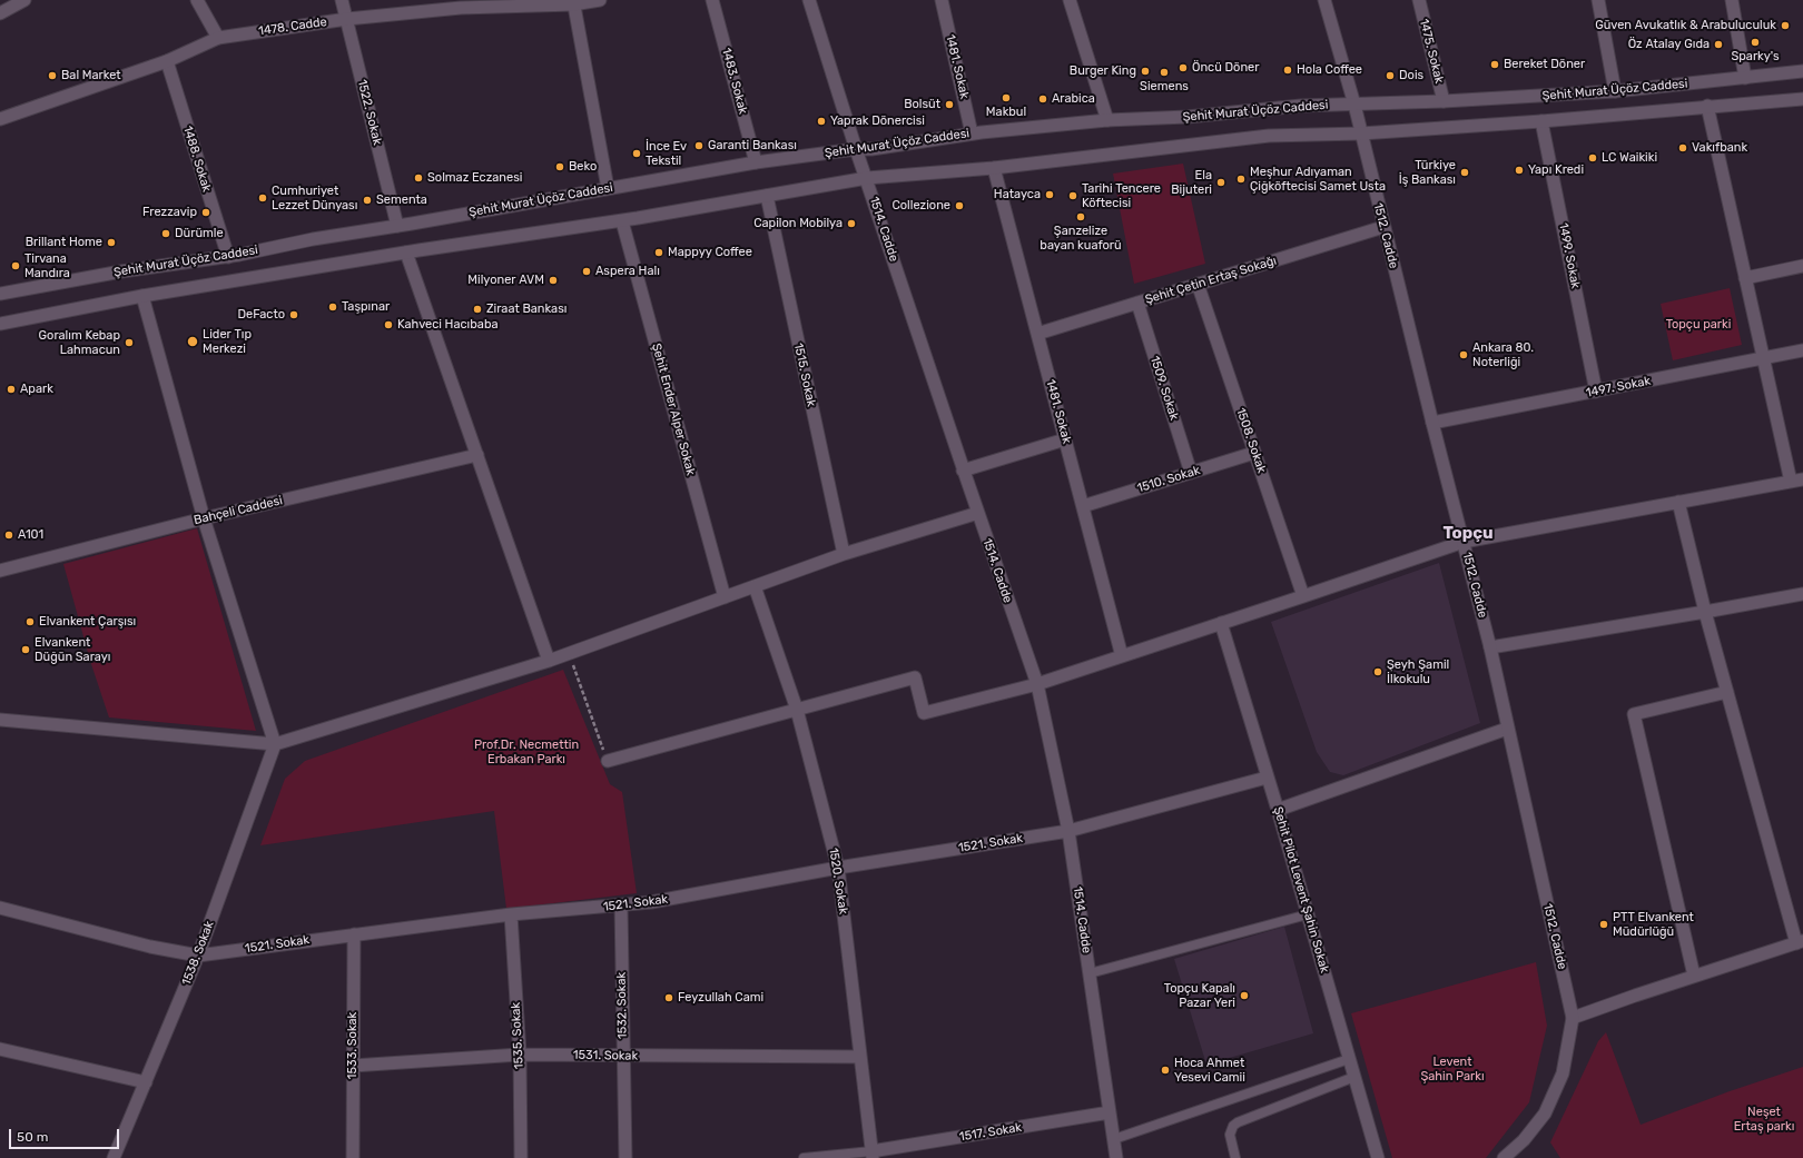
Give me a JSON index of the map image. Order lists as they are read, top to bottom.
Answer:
{
  "streets": {
    "street": [
      "1478. Cadde",
      "1475. Sokak",
      "1481. Sokak",
      "1483. Sokak",
      "Şehit Murat Üçöz Caddesi",
      "1522. Sokak",
      "1488. Sokak",
      "1514. Cadde",
      "1512. Cadde",
      "1499. Sokak",
      "Şehit Çetin Ertaş Sokağı",
      "1515. Sokak",
      "1497. Sokak",
      "1509. Sokak",
      "Şehit Ender Alper Sokak",
      "1508. Sokak",
      "1510. Sokak",
      "Bahçeli Caddesi",
      "1521. Sokak",
      "1520. Sokak",
      "Şehit Pilot Levent Şahin Sokak",
      "1538. Sokak",
      "1532. Sokak",
      "1535. Sokak",
      "1533. Sokak",
      "1531. Sokak",
      "1517. Sokak"
    ]
  },
  "crossings": [
    ["1478. Cadde", "1522. Sokak"],
    ["1478. Cadde", "1488. Sokak"],
    ["1475. Sokak", "Şehit Murat Üçöz Caddesi"],
    ["1481. Sokak", "Şehit Murat Üçöz Caddesi"],
    ["1481. Sokak", "Şehit Çetin Ertaş Sokağı"],
    ["1481. Sokak", "1510. Sokak"],
    ["1483. Sokak", "Şehit Murat Üçöz Caddesi"],
    ["Şehit Murat Üçöz Caddesi", "1522. Sokak"],
    ["Şehit Murat Üçöz Caddesi", "1488. Sokak"],
    ["Şehit Murat Üçöz Caddesi", "1514. Cadde"],
    ["Şehit Murat Üçöz Caddesi", "1512. Cadde"],
    ["Şehit Murat Üçöz Caddesi", "1499. Sokak"],
    ["Şehit Murat Üçöz Caddesi", "1515. Sokak"],
    ["Şehit Murat Üçöz Caddesi", "Şehit Ender Alper Sokak"],
    ["1514. Cadde", "1521. Sokak"],
    ["1514. Cadde", "1517. Sokak"],
    ["1512. Cadde", "Şehit Çetin Ertaş Sokağı"],
    ["1512. Cadde", "1497. Sokak"],
    ["1499. Sokak", "1497. Sokak"],
    ["Şehit Çetin Ertaş Sokağı", "1509. Sokak"],
    ["Şehit Çetin Ertaş Sokağı", "1508. Sokak"],
    ["1509. Sokak", "1510. Sokak"],
    ["1508. Sokak", "1510. Sokak"],
    ["1521. Sokak", "1520. Sokak"],
    ["1521. Sokak", "Şehit Pilot Levent Şahin Sokak"],
    ["1521. Sokak", "1538. Sokak"],
    ["1521. Sokak", "1532. Sokak"],
    ["1521. Sokak", "1535. Sokak"],
    ["1521. Sokak", "1533. Sokak"],
    ["1520. Sokak", "1531. Sokak"],
    ["1520. Sokak", "1517. Sokak"],
    ["1532. Sokak", "1531. Sokak"],
    ["1535. Sokak", "1531. Sokak"],
    ["1533. Sokak", "1531. Sokak"]
  ],
  "districts": ["Topçu"],
  "parks": [
    "Topçu parki",
    "Prof.Dr. Necmettin Erbakan Parkı",
    "Levent Şahin Parkı",
    "Neşet Ertaş parkı"
  ],
  "places": [
    "Güven Avukatlık & Arabuluculuk",
    "Sparky's",
    "Öz Atalay Gıda",
    "Bereket Döner",
    "Öncü Döner",
    "Hola Coffee",
    "Burger King",
    "Siemens",
    "Bal Market",
    "Dois",
    "Makbul",
    "Arabica",
    "Bolsüt",
    "Yaprak Dönercisi",
    "Garanti Bankası",
    "Vakıfbank",
    "İnce Ev Tekstil",
    "LC Waikiki",
    "Beko",
    "Yapı Kredi",
    "Türkiye İş Bankası",
    "Solmaz Eczanesi",
    "Meşhur Adıyaman Çiğköftecisi Samet Usta",
    "Ela Bijuteri",
    "Hatayca",
    "Tarihi Tencere Köftecisi",
    "Cumhuriyet Lezzet Dünyası",
    "Sementa",
    "Collezione",
    "Frezzavip",
    "Şanzelize bayan kuaforü",
    "Capilon Mobilya",
    "Dürümle",
    "Brillant Home",
    "Mappyy Coffee",
    "Tirvana Mandıra",
    "Aspera Halı",
    "Milyoner AVM",
    "Taşpınar",
    "Ziraat Bankası",
    "DeFacto",
    "Kahveci Hacıbaba",
    "Lider Tıp Merkezi",
    "Goralım Kebap Lahmacun",
    "Ankara 80. Noterliği",
    "Apark",
    "A101",
    "Elvankent Çarşısı",
    "Elvankent Düğün Sarayı",
    "Şeyh Şamil İlkokulu",
    "PTT Elvankent Müdürlüğü",
    "Topçu Kapalı Pazar Yeri",
    "Feyzullah Cami",
    "Hoca Ahmet Yesevi Camii"
  ],
  "scale_bar": "50 m"
}
